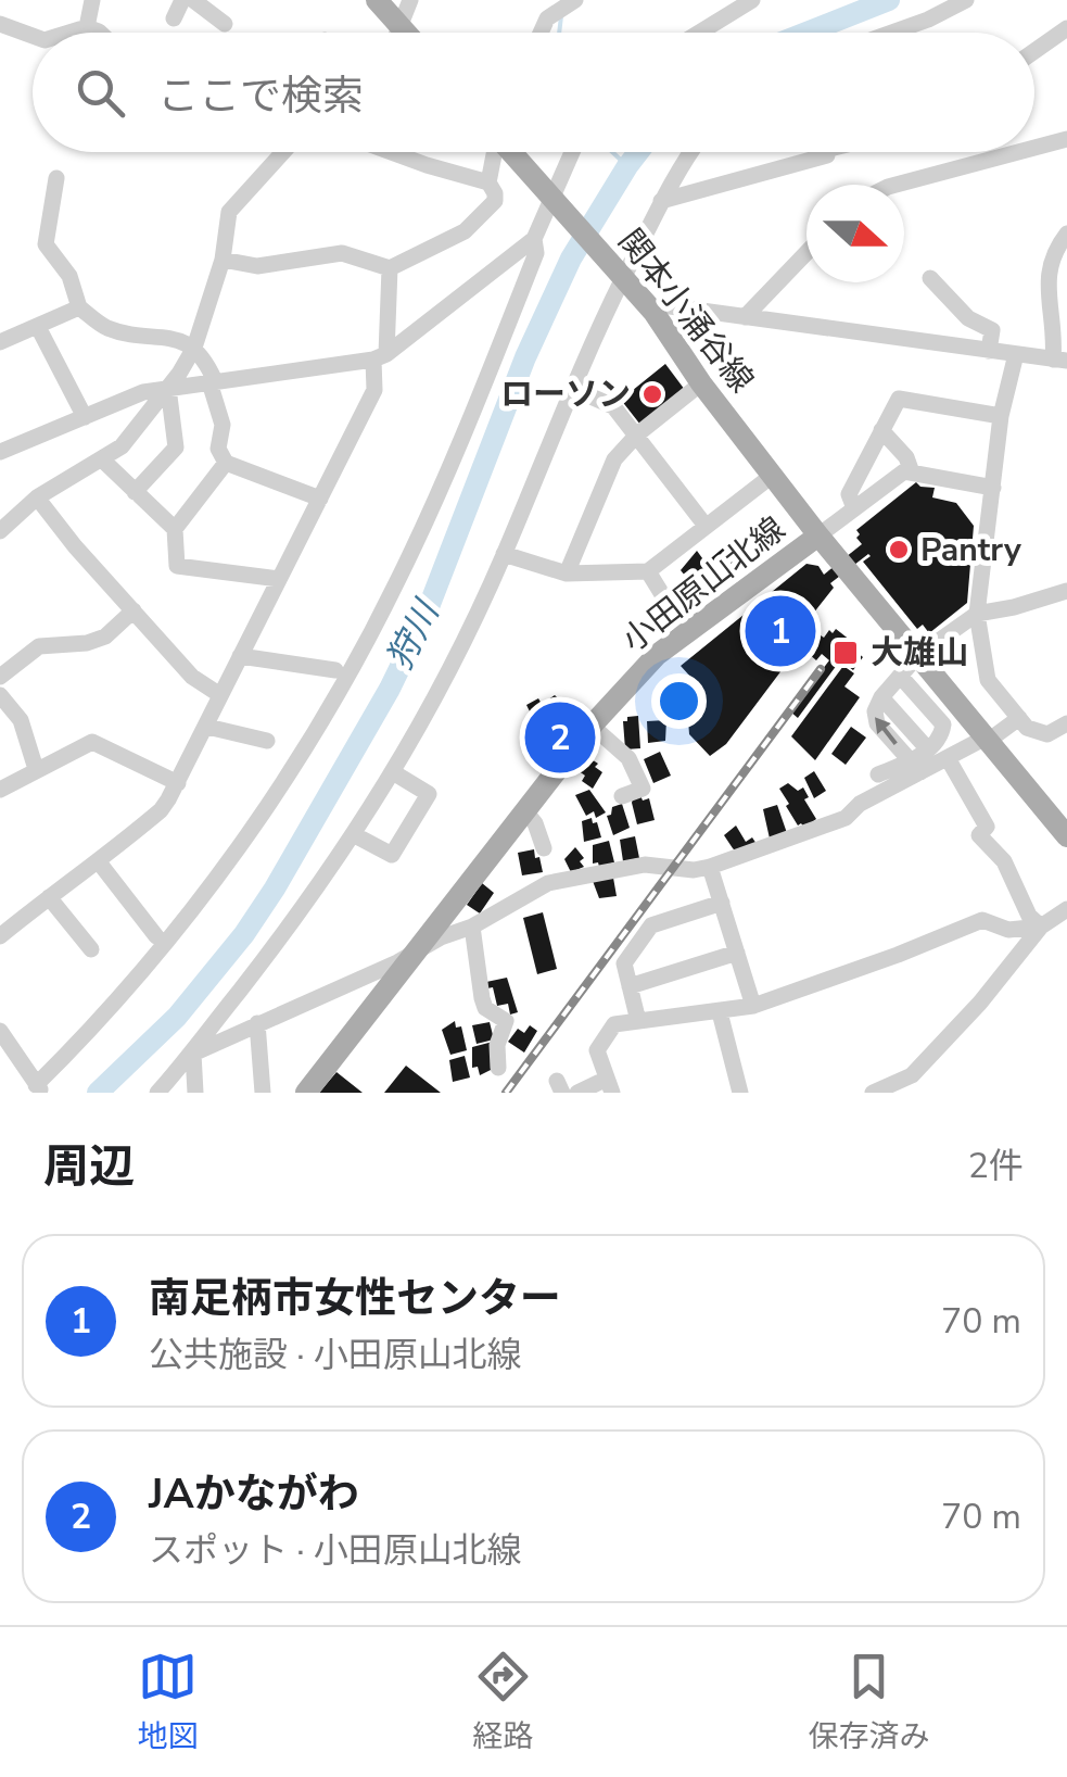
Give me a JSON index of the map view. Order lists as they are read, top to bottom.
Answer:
{
  "streets": {
    "main road": ["関本小涌谷線", "小田原山北線"]
  },
  "crossings": [
    ["関本小涌谷線", "小田原山北線"]
  ],
  "water": ["狩川"],
  "places": {
    "other": ["ローソン", "Pantry"],
    "transit": ["大雄山"]
  },
  "north": "right",
  "page": {
    "search": "ここで検索",
    "pins": ["1", "2"],
    "heading": ["周辺", "2件"],
    "list": [
      {
        "mark": "1",
        "name": "南足柄市女性センター",
        "note": "公共施設 · 小田原山北線",
        "value": "70 m"
      },
      {
        "mark": "2",
        "name": "JAかながわ",
        "note": "スポット · 小田原山北線",
        "value": "70 m"
      }
    ],
    "nav": ["地図", "経路", "保存済み"]
  }
}
